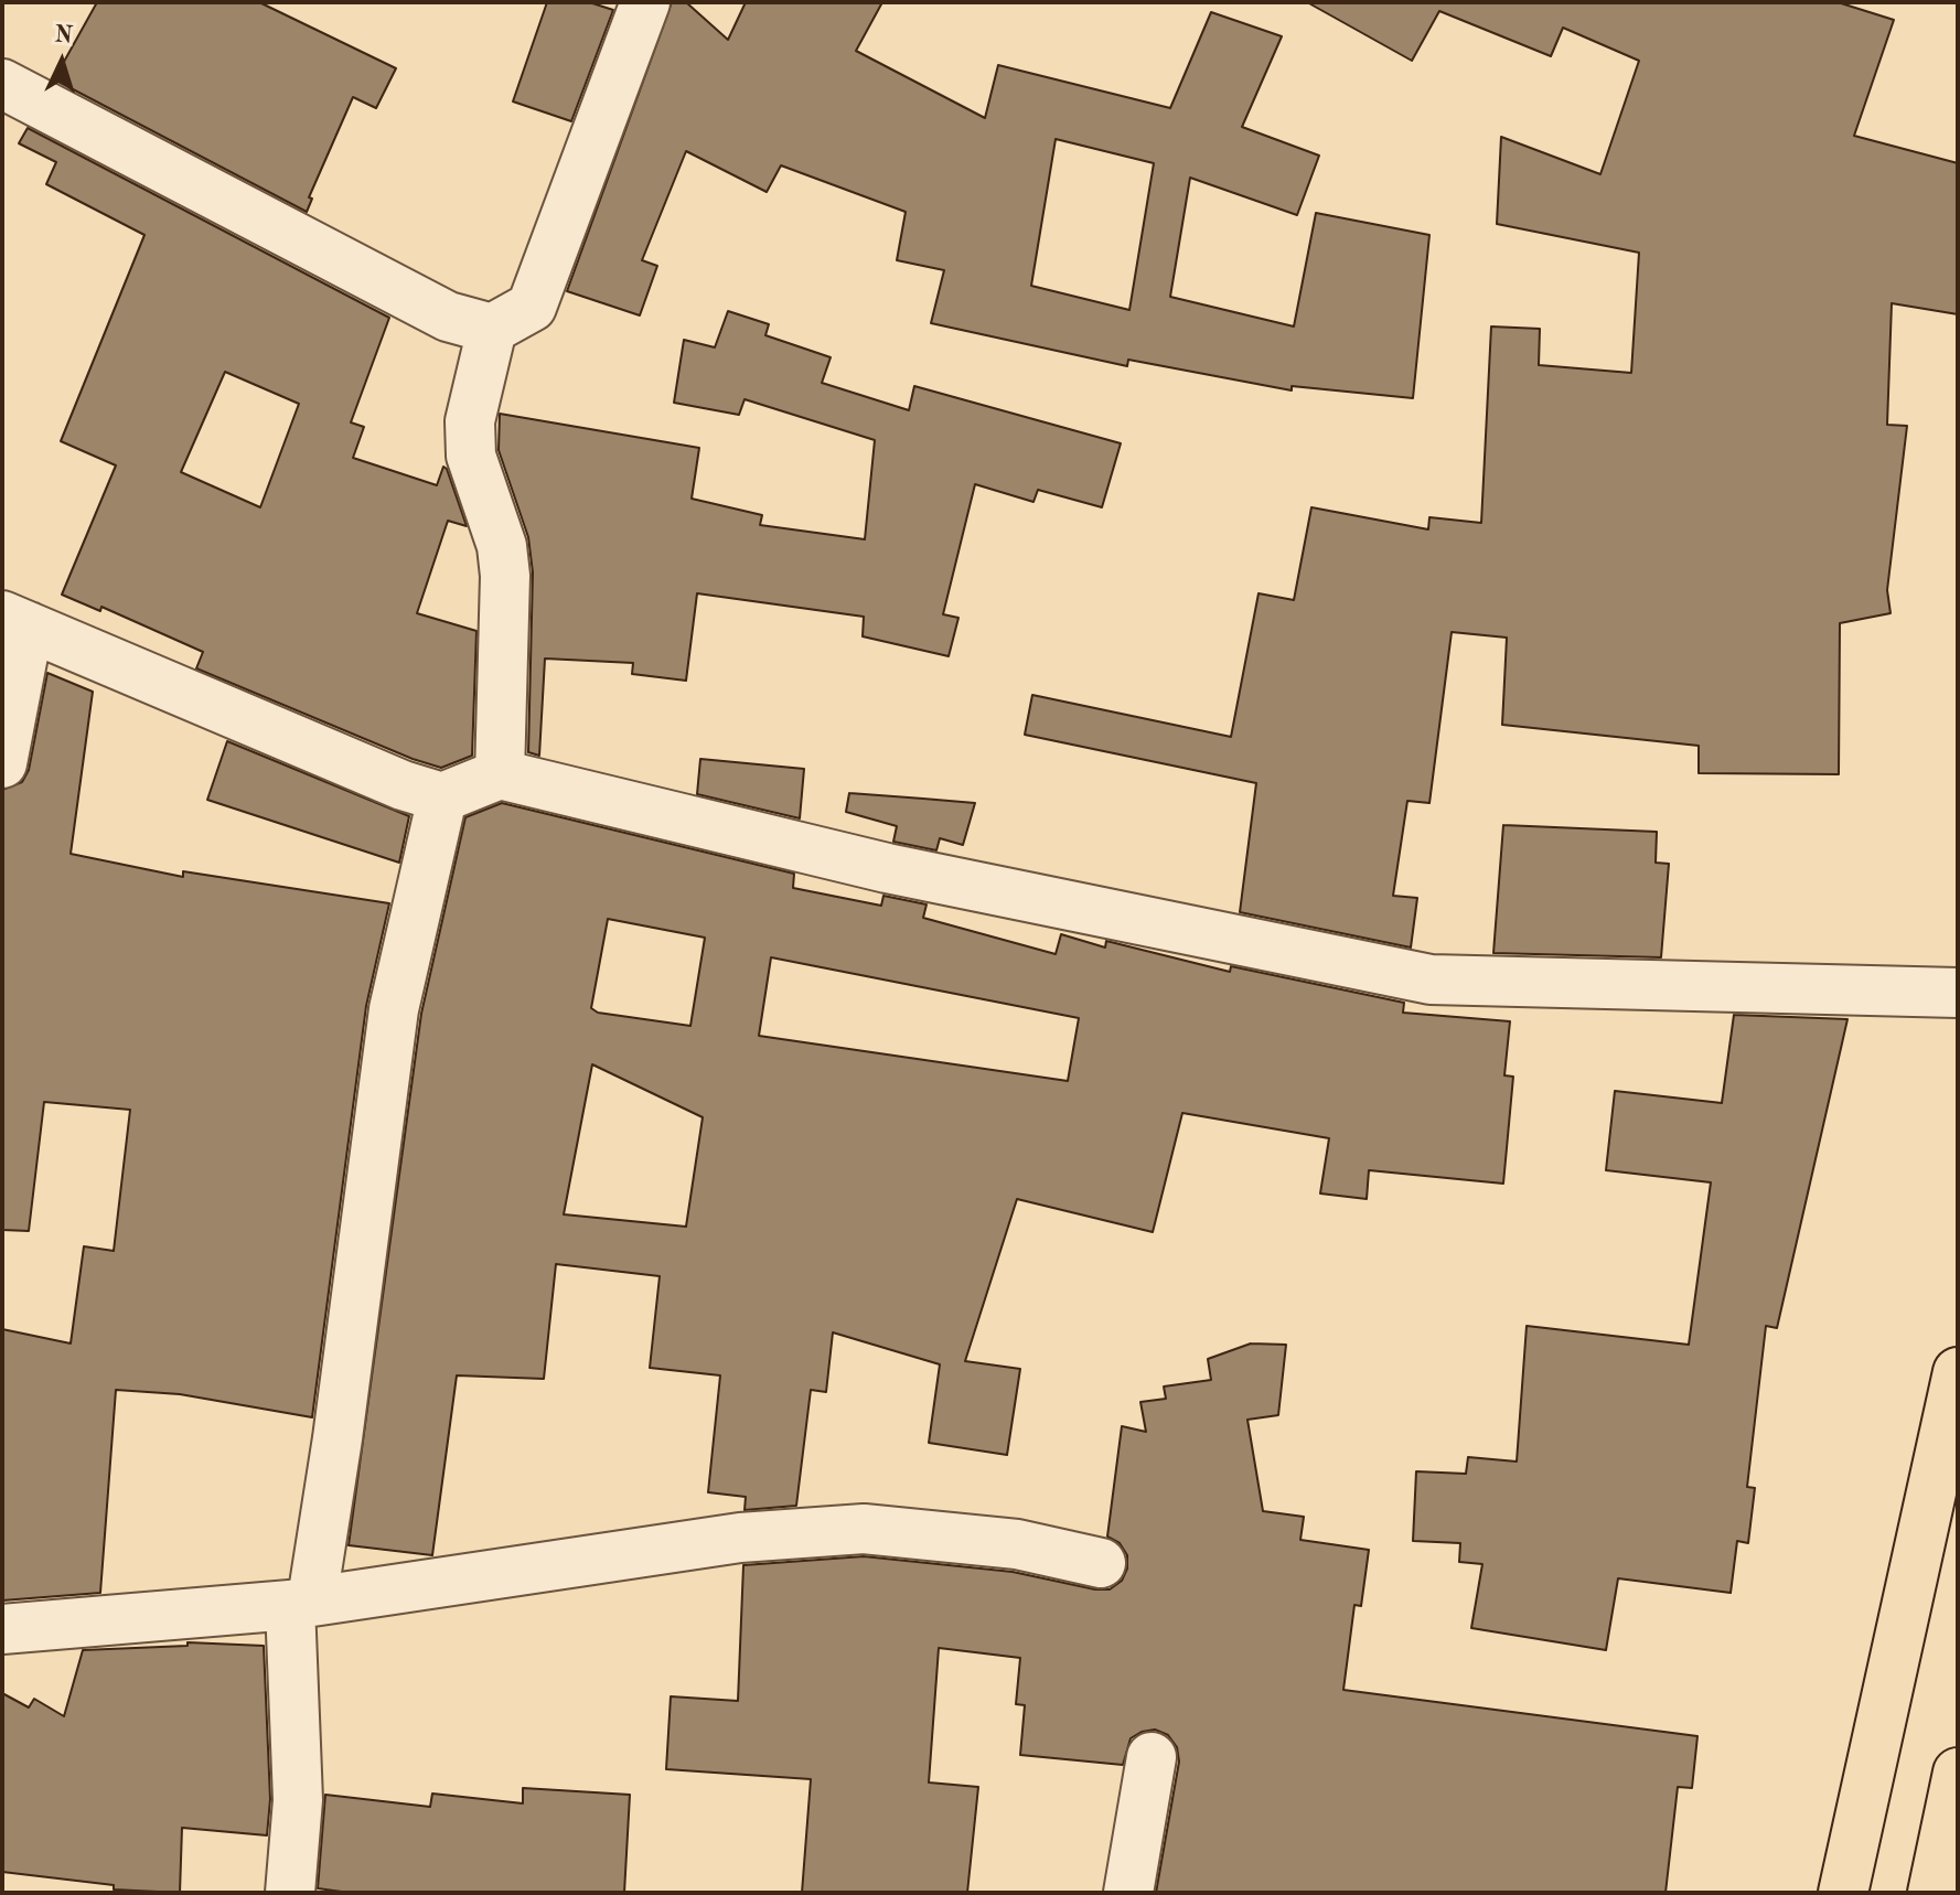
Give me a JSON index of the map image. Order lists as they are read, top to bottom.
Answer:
{
  "north": "top"
}
